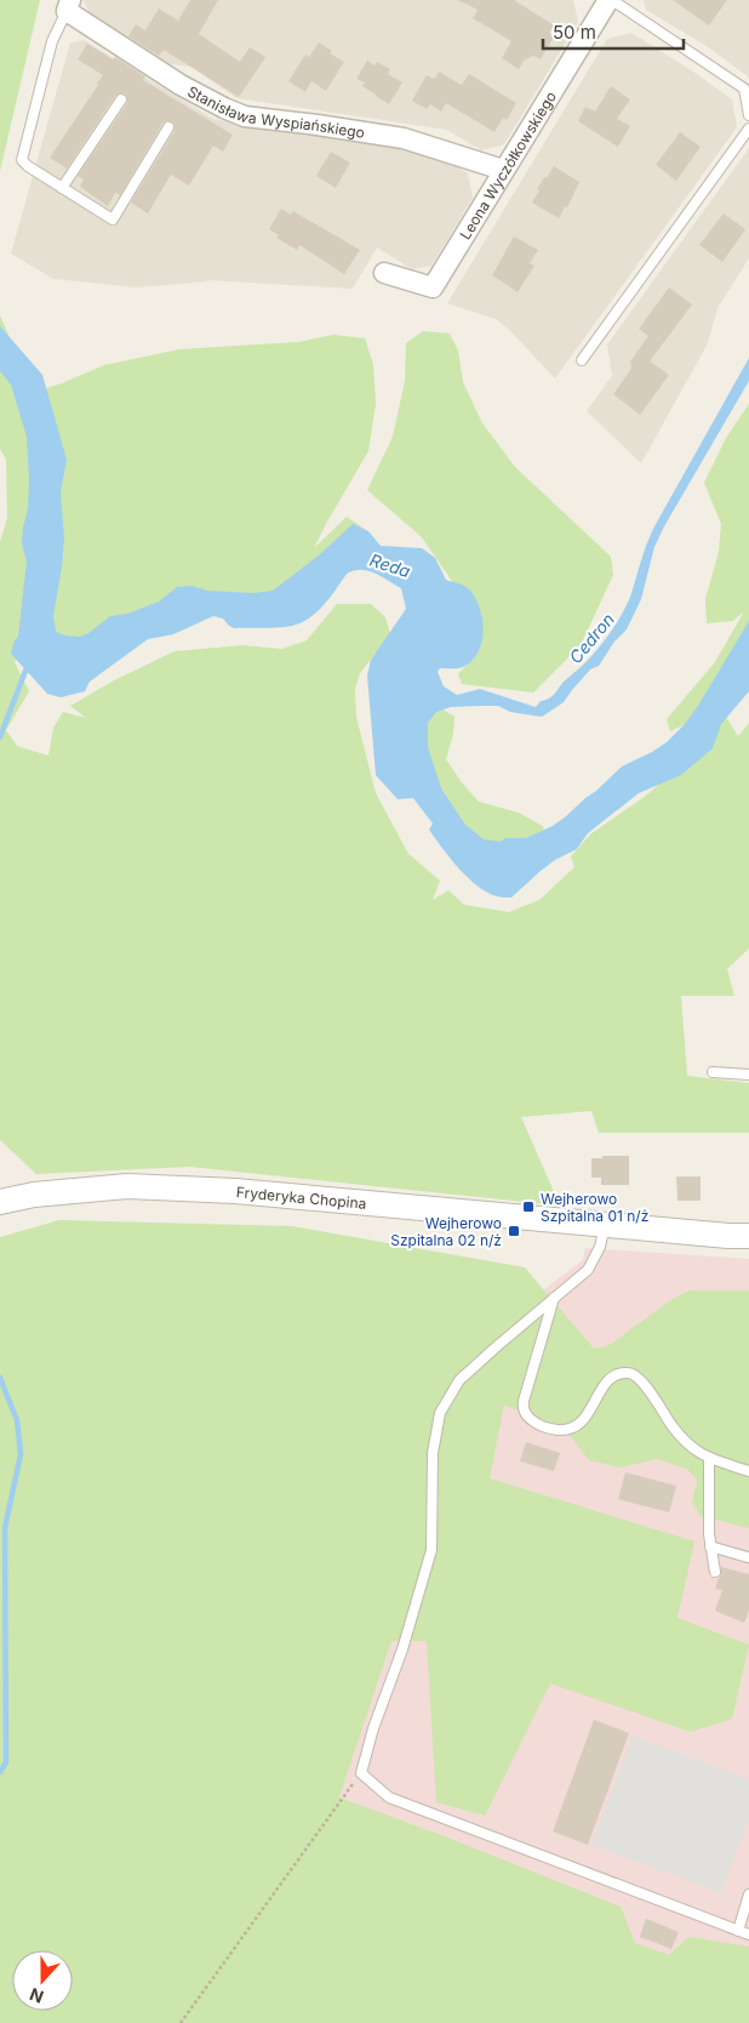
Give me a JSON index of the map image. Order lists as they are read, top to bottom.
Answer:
{
  "streets": {
    "street": ["Stanisława Wyspiańskiego", "Leona Wyczółkowskiego", "Fryderyka Chopina"]
  },
  "crossings": [
    ["Stanisława Wyspiańskiego", "Leona Wyczółkowskiego"]
  ],
  "water": ["Reda", "Cedron"],
  "places": {
    "transit": ["Wejherowo Szpitalna 01 n/ż", "Wejherowo Szpitalna 02 n/ż"]
  },
  "scale_bar": "50 m",
  "north": "bottom"
}
